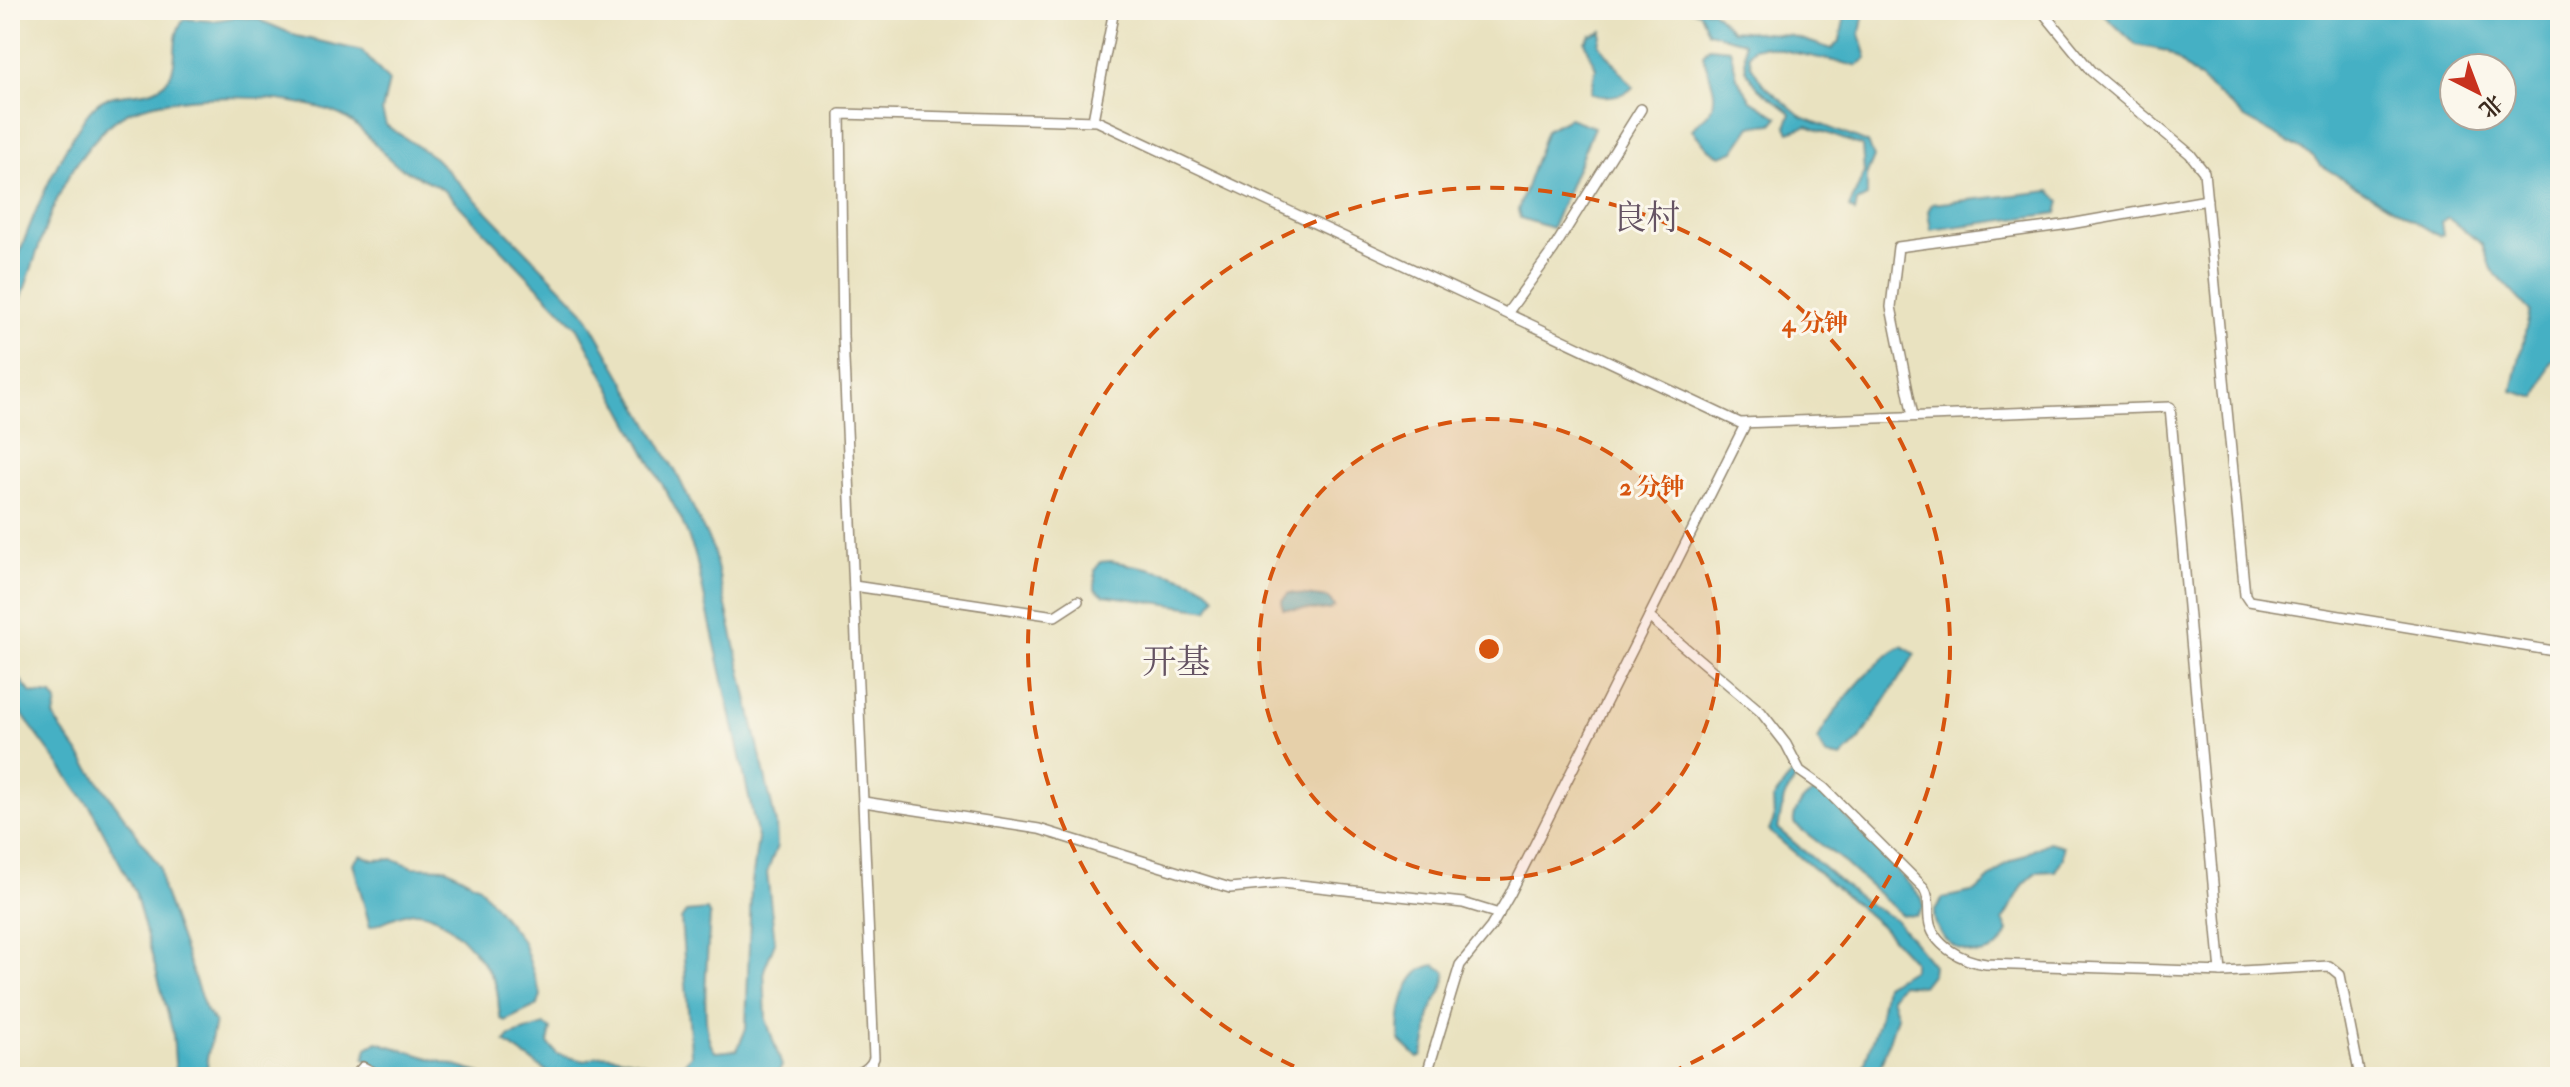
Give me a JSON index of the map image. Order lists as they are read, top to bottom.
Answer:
{
  "districts": ["良村", "开基"],
  "north": "bottom right",
  "rings": ["4 分钟", "2 分钟"]
}
